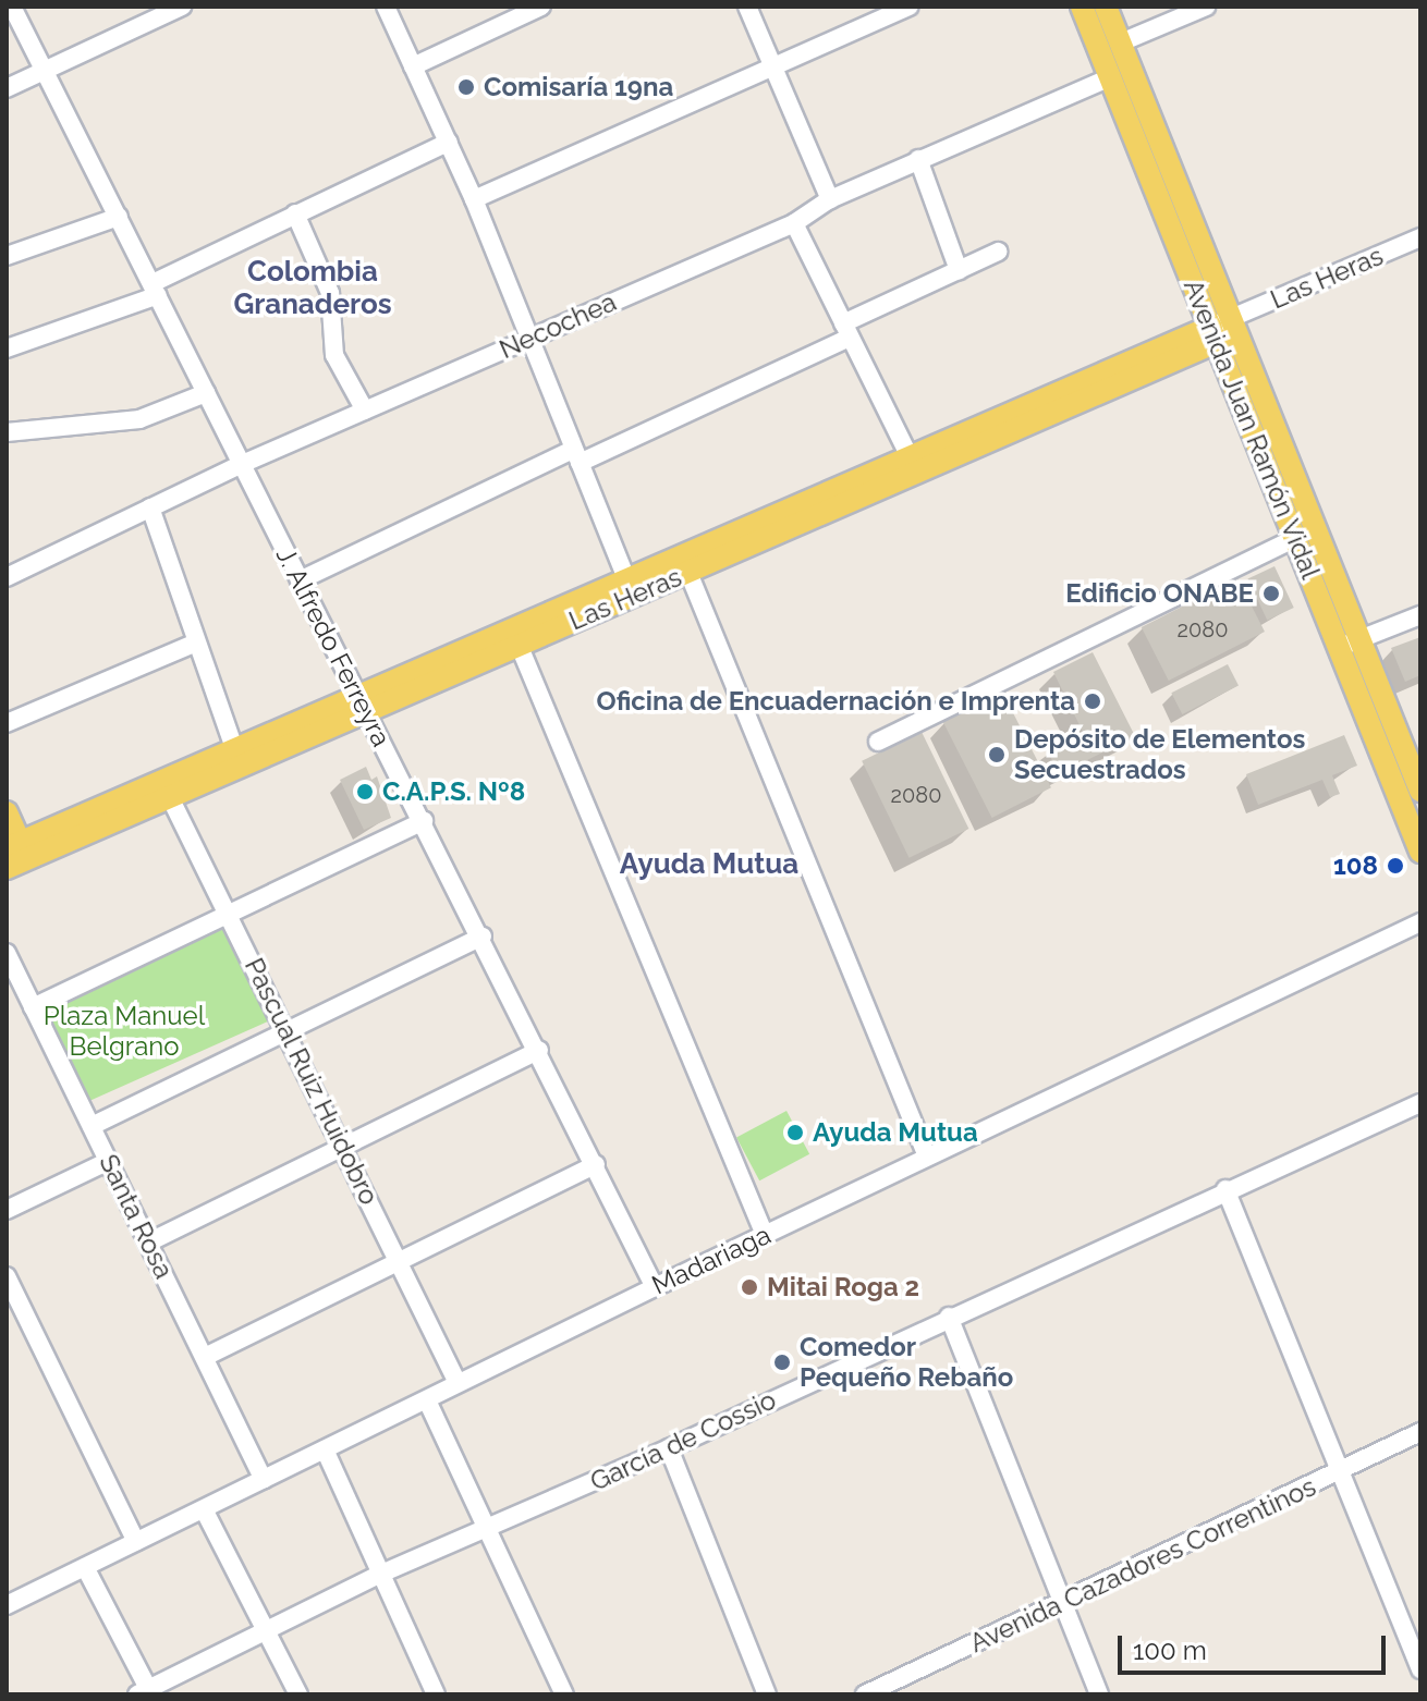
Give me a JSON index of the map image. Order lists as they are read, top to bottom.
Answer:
{
  "streets": {
    "main road": ["Las Heras", "Avenida Juan Ramón Vidal"],
    "street": [
      "Necochea",
      "J. Alfredo Ferreyra",
      "Pascual Ruiz Huidobro",
      "Santa Rosa",
      "Madariaga",
      "García de Cossio",
      "Avenida Cazadores Correntinos"
    ]
  },
  "crossings": [
    ["Las Heras", "Avenida Juan Ramón Vidal"],
    ["Las Heras", "J. Alfredo Ferreyra"],
    ["Las Heras", "Pascual Ruiz Huidobro"],
    ["Necochea", "Avenida Juan Ramón Vidal"],
    ["Necochea", "J. Alfredo Ferreyra"],
    ["J. Alfredo Ferreyra", "Madariaga"],
    ["Pascual Ruiz Huidobro", "Madariaga"],
    ["Santa Rosa", "Madariaga"]
  ],
  "districts": ["Colombia Granaderos", "Ayuda Mutua"],
  "parks": ["Plaza Manuel Belgrano"],
  "places": [
    "Comisaría 19na",
    "Edificio ONABE",
    "Oficina de Encuadernación e Imprenta",
    "Depósito de Elementos Secuestrados",
    "C.A.P.S. Nº8",
    "108",
    "Ayuda Mutua",
    "Mitai Roga 2",
    "Comedor Pequeño Rebaño"
  ],
  "house_numbers": ["2080", "2080"],
  "scale_bar": "100 m"
}
